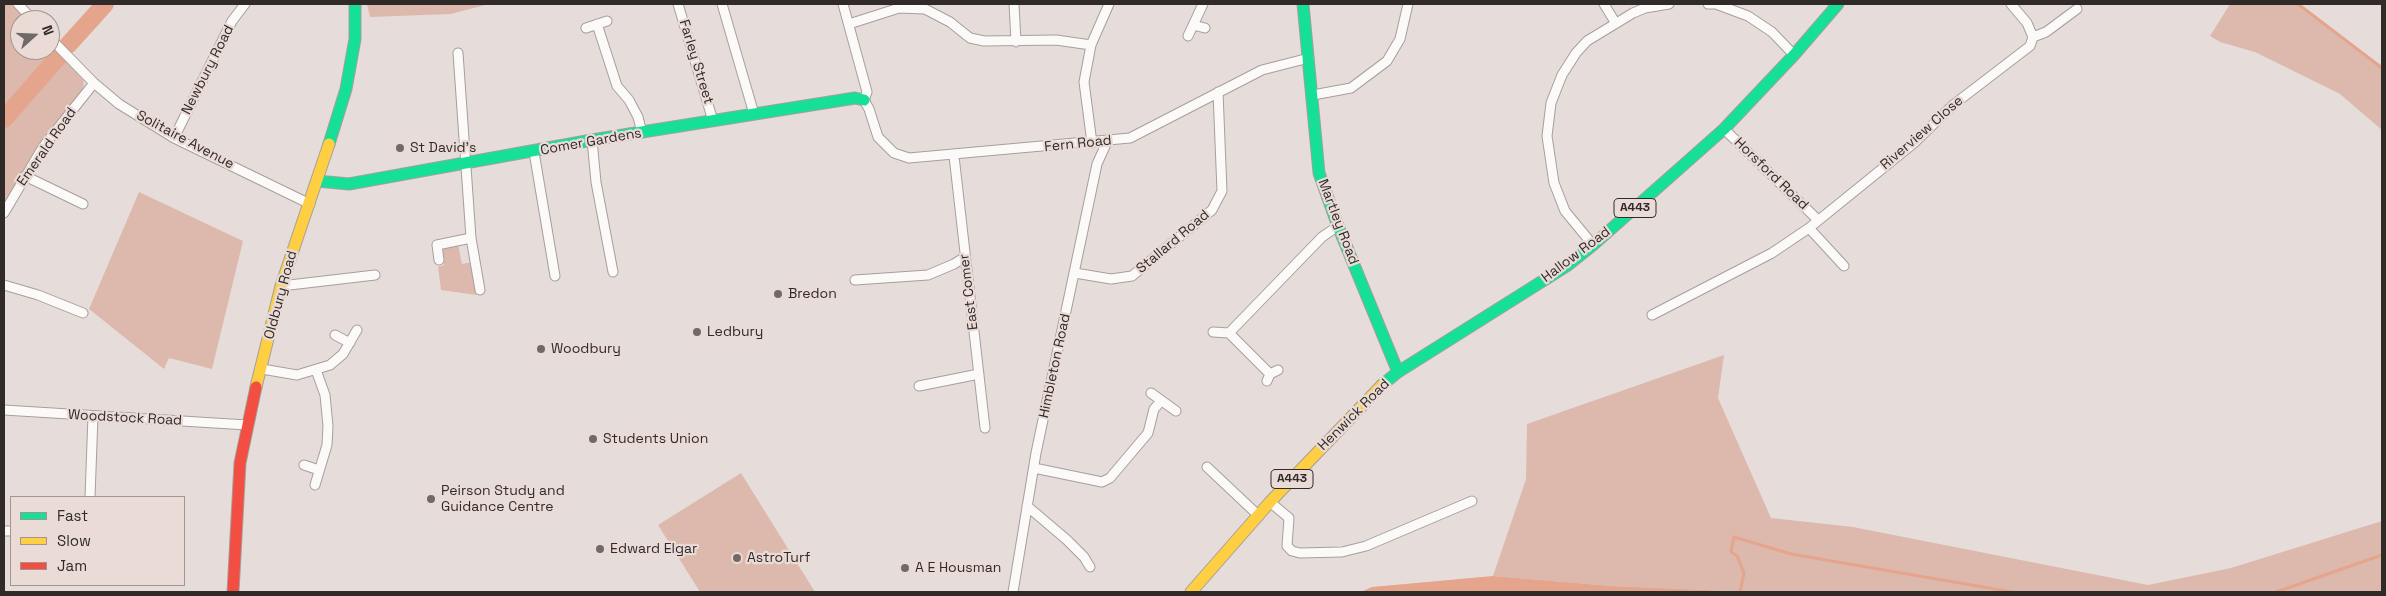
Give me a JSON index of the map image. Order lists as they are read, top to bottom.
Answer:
{
  "streets": {
    "main road": [
      "Comer Gardens",
      "A443",
      "Martley Road",
      "Hallow Road",
      "Oldbury Road",
      "Henwick Road"
    ],
    "street": [
      "Farley Street",
      "Newbury Road",
      "Riverview Close",
      "Solitaire Avenue",
      "Fern Road",
      "Emerald Road",
      "Horsford Road",
      "Stallard Road",
      "East Comer",
      "Himbleton Road",
      "Woodstock Road"
    ]
  },
  "crossings": [
    ["Farley Street", "Comer Gardens"],
    ["Newbury Road", "Solitaire Avenue"],
    ["Riverview Close", "Horsford Road"],
    ["Solitaire Avenue", "Emerald Road"],
    ["Solitaire Avenue", "Oldbury Road"],
    ["Comer Gardens", "Fern Road"],
    ["Comer Gardens", "Oldbury Road"],
    ["Fern Road", "Martley Road"],
    ["Fern Road", "Stallard Road"],
    ["Fern Road", "East Comer"],
    ["Fern Road", "Himbleton Road"],
    ["Horsford Road", "Hallow Road"],
    ["Martley Road", "Hallow Road"],
    ["Martley Road", "Henwick Road"],
    ["Stallard Road", "Himbleton Road"],
    ["Hallow Road", "Henwick Road"],
    ["Oldbury Road", "Woodstock Road"]
  ],
  "places": [
    "St David's",
    "Bredon",
    "Ledbury",
    "Woodbury",
    "Students Union",
    "Peirson Study and Guidance Centre",
    "Edward Elgar",
    "AstroTurf",
    "A E Housman"
  ],
  "legend": ["Fast", "Slow", "Jam"],
  "north": "right"
}
